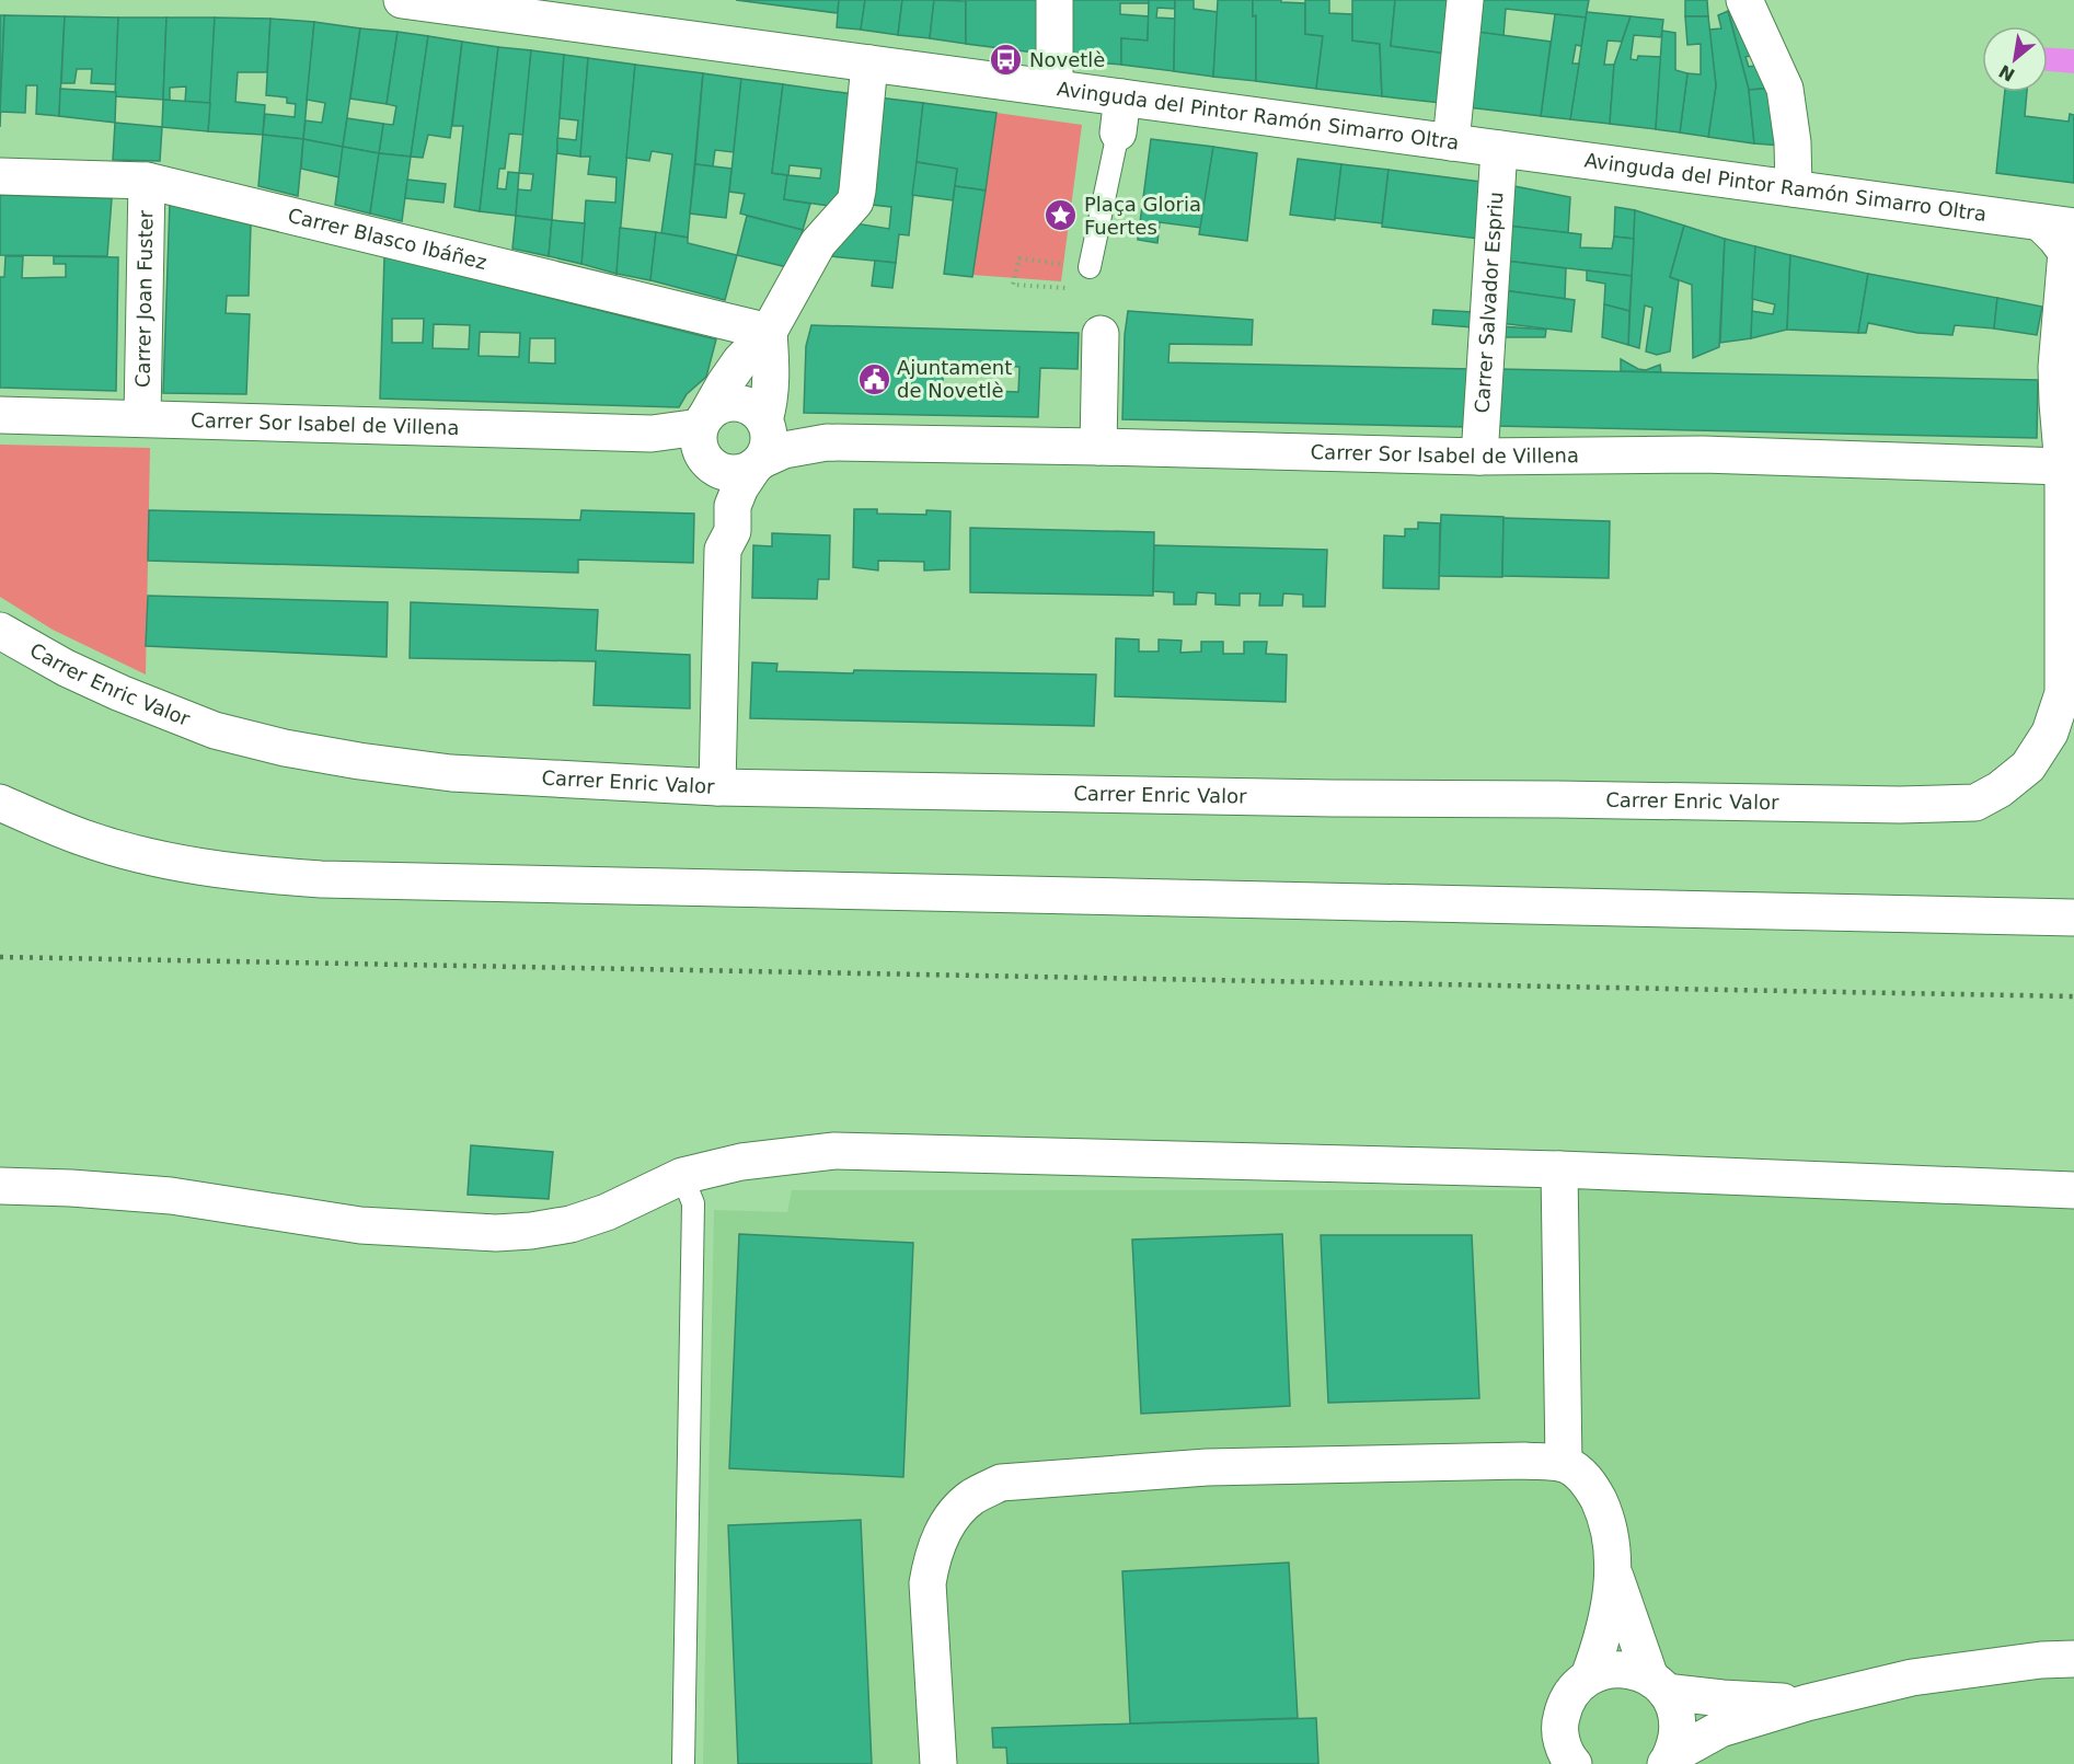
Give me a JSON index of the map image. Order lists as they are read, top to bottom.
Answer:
{
  "streets": {
    "street": [
      "Avinguda del Pintor Ramón Simarro Oltra",
      "Carrer Blasco Ibáñez",
      "Carrer Joan Fuster",
      "Carrer Salvador Espriu",
      "Carrer Sor Isabel de Villena",
      "Carrer Enric Valor"
    ]
  },
  "crossings": [
    ["Avinguda del Pintor Ramón Simarro Oltra", "Carrer Salvador Espriu"],
    ["Avinguda del Pintor Ramón Simarro Oltra", "Carrer Enric Valor"],
    ["Carrer Blasco Ibáñez", "Carrer Joan Fuster"],
    ["Carrer Joan Fuster", "Carrer Sor Isabel de Villena"],
    ["Carrer Salvador Espriu", "Carrer Sor Isabel de Villena"],
    ["Carrer Sor Isabel de Villena", "Carrer Enric Valor"]
  ],
  "places": {
    "bus stop": ["Novetlè"],
    "place": ["Plaça Gloria Fuertes"],
    "public building": ["Ajuntament de Novetlè"]
  },
  "north": "bottom left"
}
